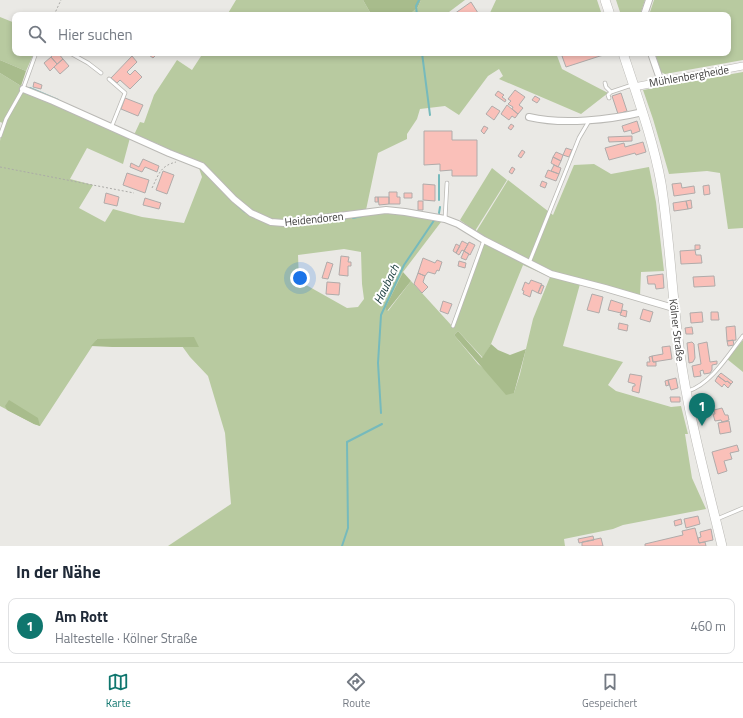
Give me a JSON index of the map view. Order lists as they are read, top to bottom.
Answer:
{
  "streets": {
    "main road": ["Kölner Straße"],
    "street": ["Mühlenbergheide", "Heidendoren"]
  },
  "crossings": [
    ["Mühlenbergheide", "Kölner Straße"],
    ["Heidendoren", "Kölner Straße"]
  ],
  "water": ["Haubach"],
  "page": {
    "search": "Hier suchen",
    "pins": "1",
    "heading": "In der Nähe",
    "list": [
      {
        "mark": "1",
        "name": "Am Rott",
        "note": "Haltestelle · Kölner Straße",
        "value": "460 m"
      }
    ],
    "nav": ["Karte", "Route", "Gespeichert"]
  }
}
